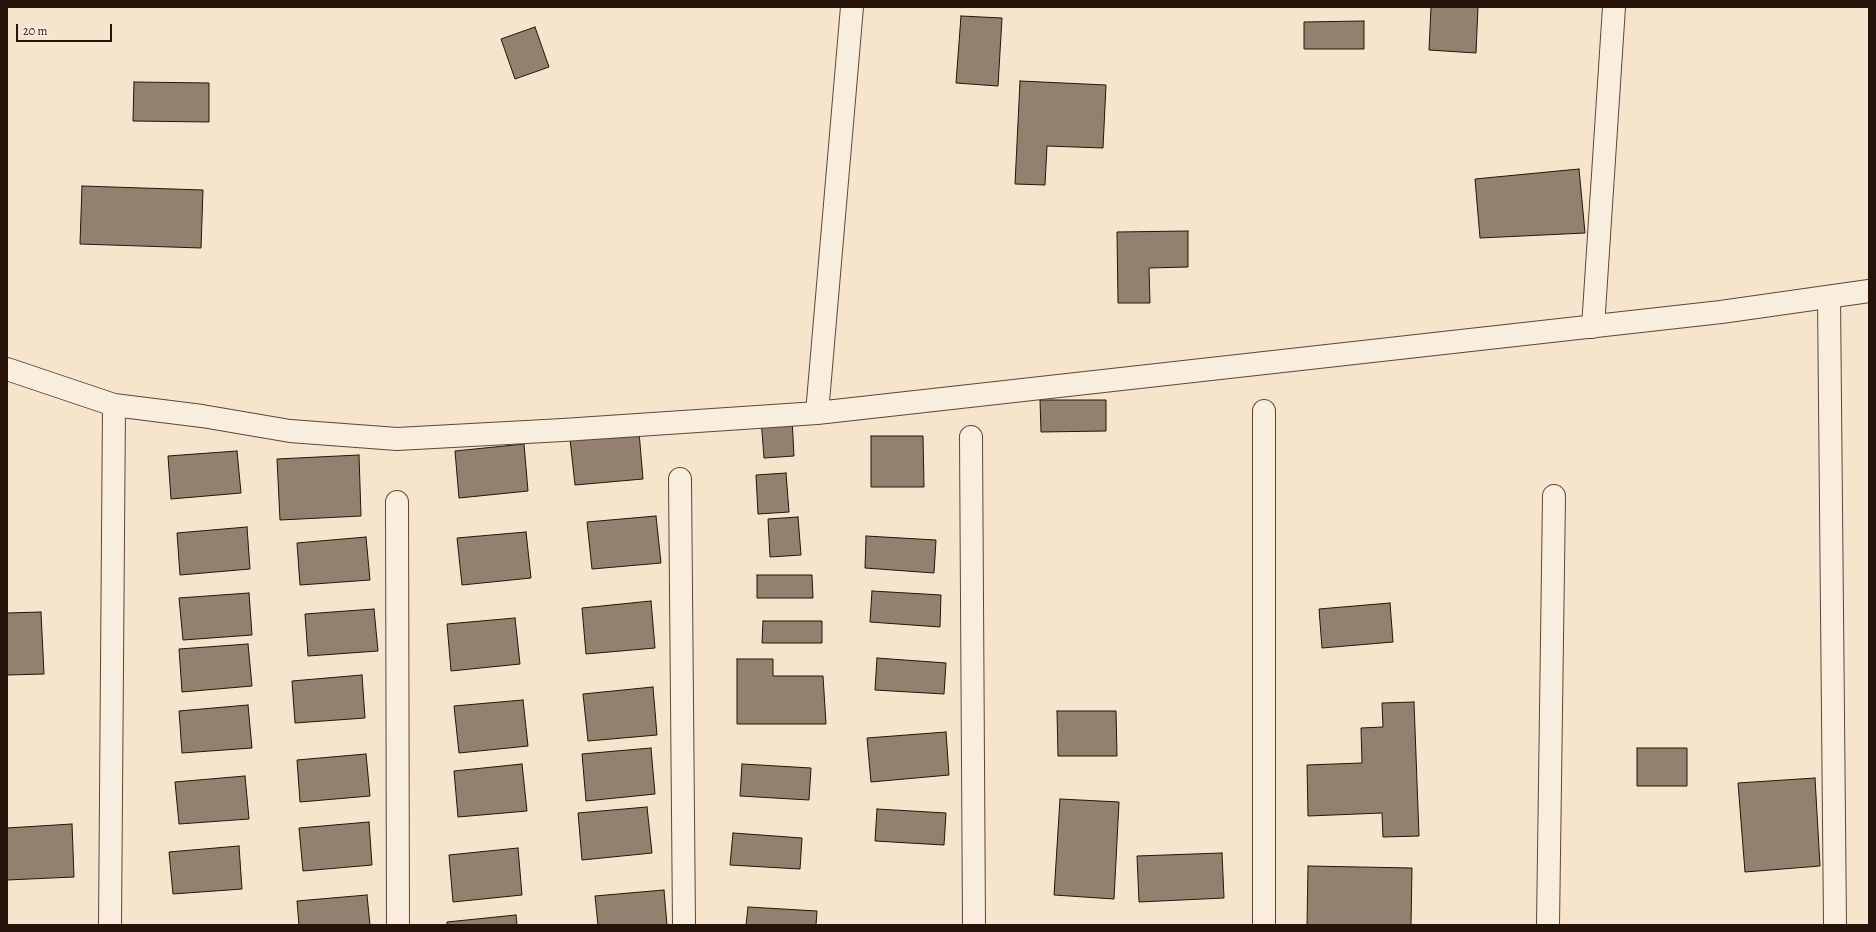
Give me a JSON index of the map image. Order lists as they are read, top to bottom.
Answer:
{
  "scale_bar": "20 m"
}
